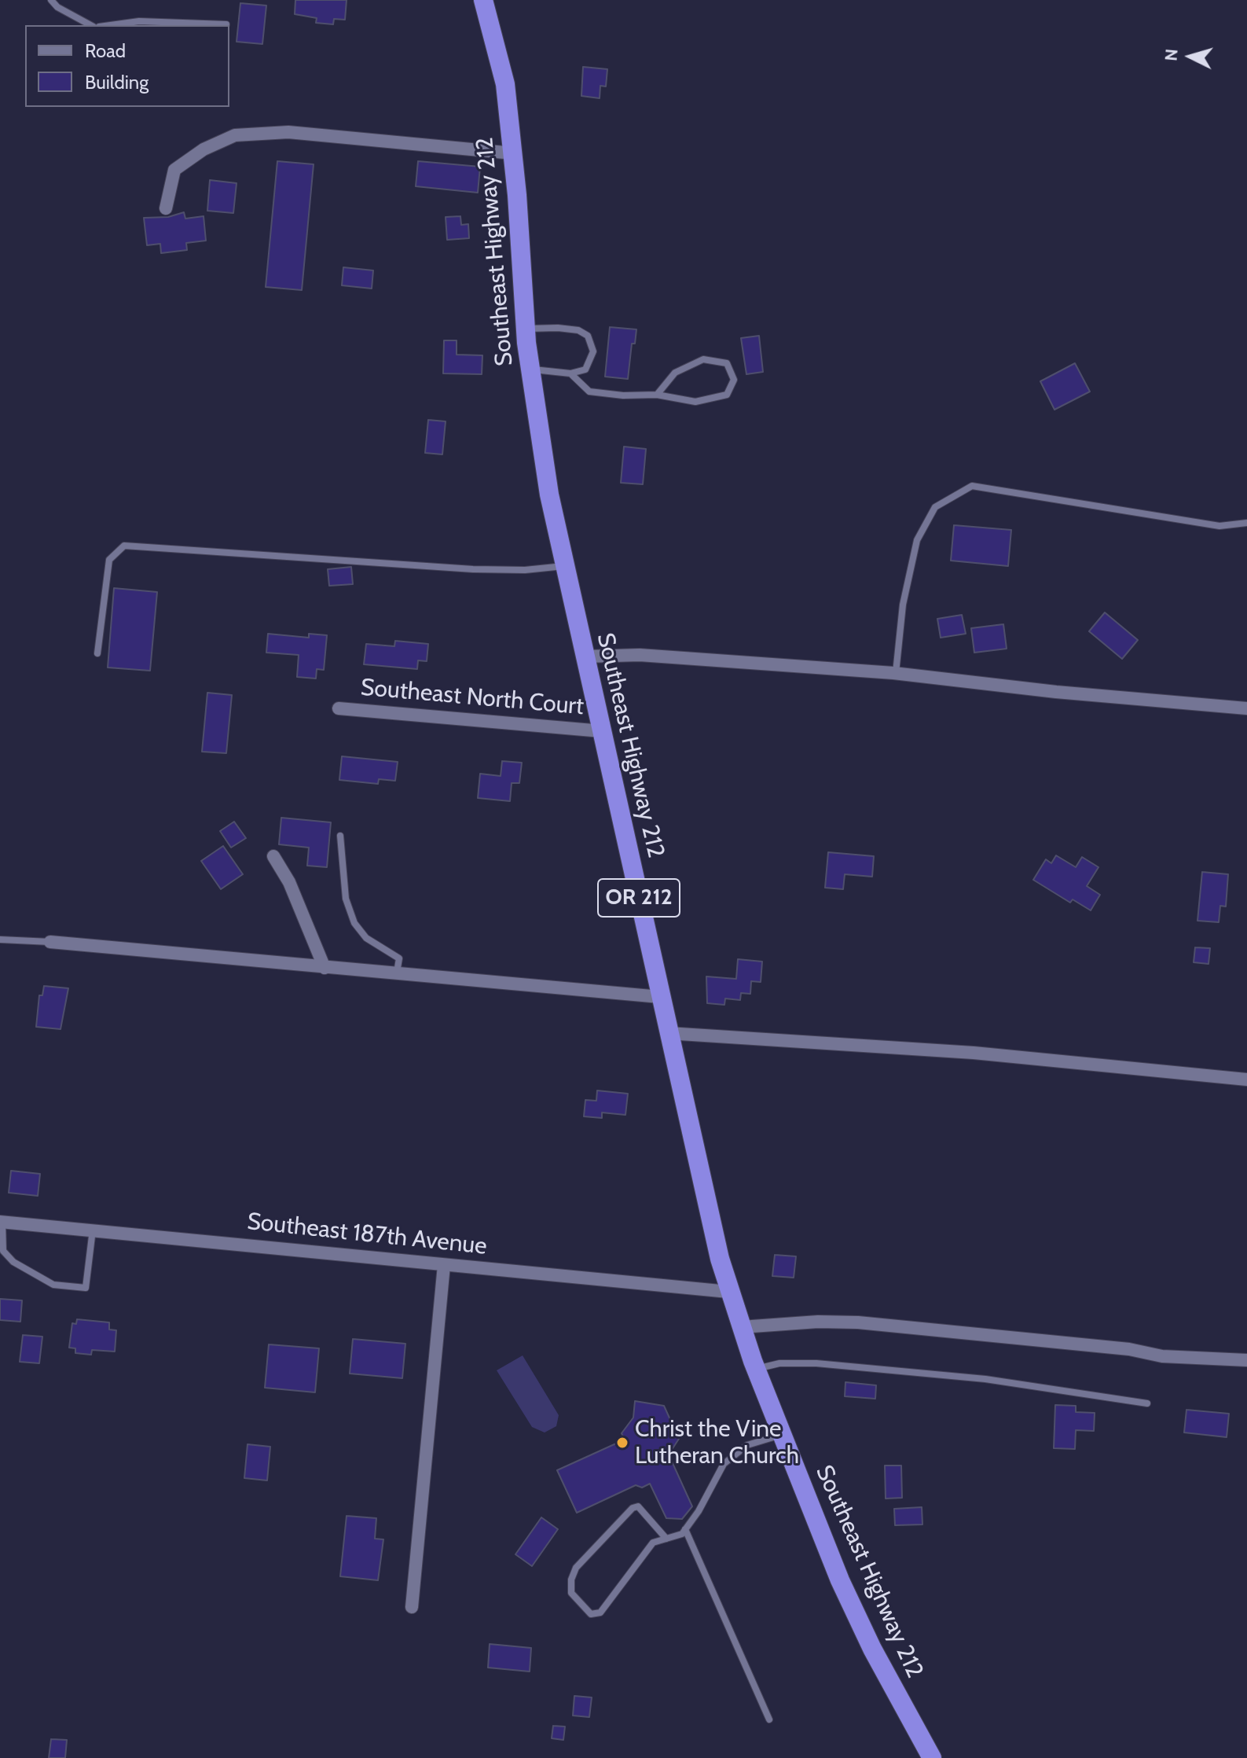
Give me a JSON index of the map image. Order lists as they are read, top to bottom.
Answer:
{
  "streets": {
    "highway": ["Southeast Highway 212", "OR 212"],
    "street": ["Southeast North Court", "Southeast 187th Avenue"]
  },
  "crossings": [
    ["Southeast Highway 212", "Southeast North Court"],
    ["Southeast Highway 212", "Southeast 187th Avenue"]
  ],
  "places": ["Christ the Vine Lutheran Church"],
  "legend": ["Road", "Building"],
  "north": "left"
}
